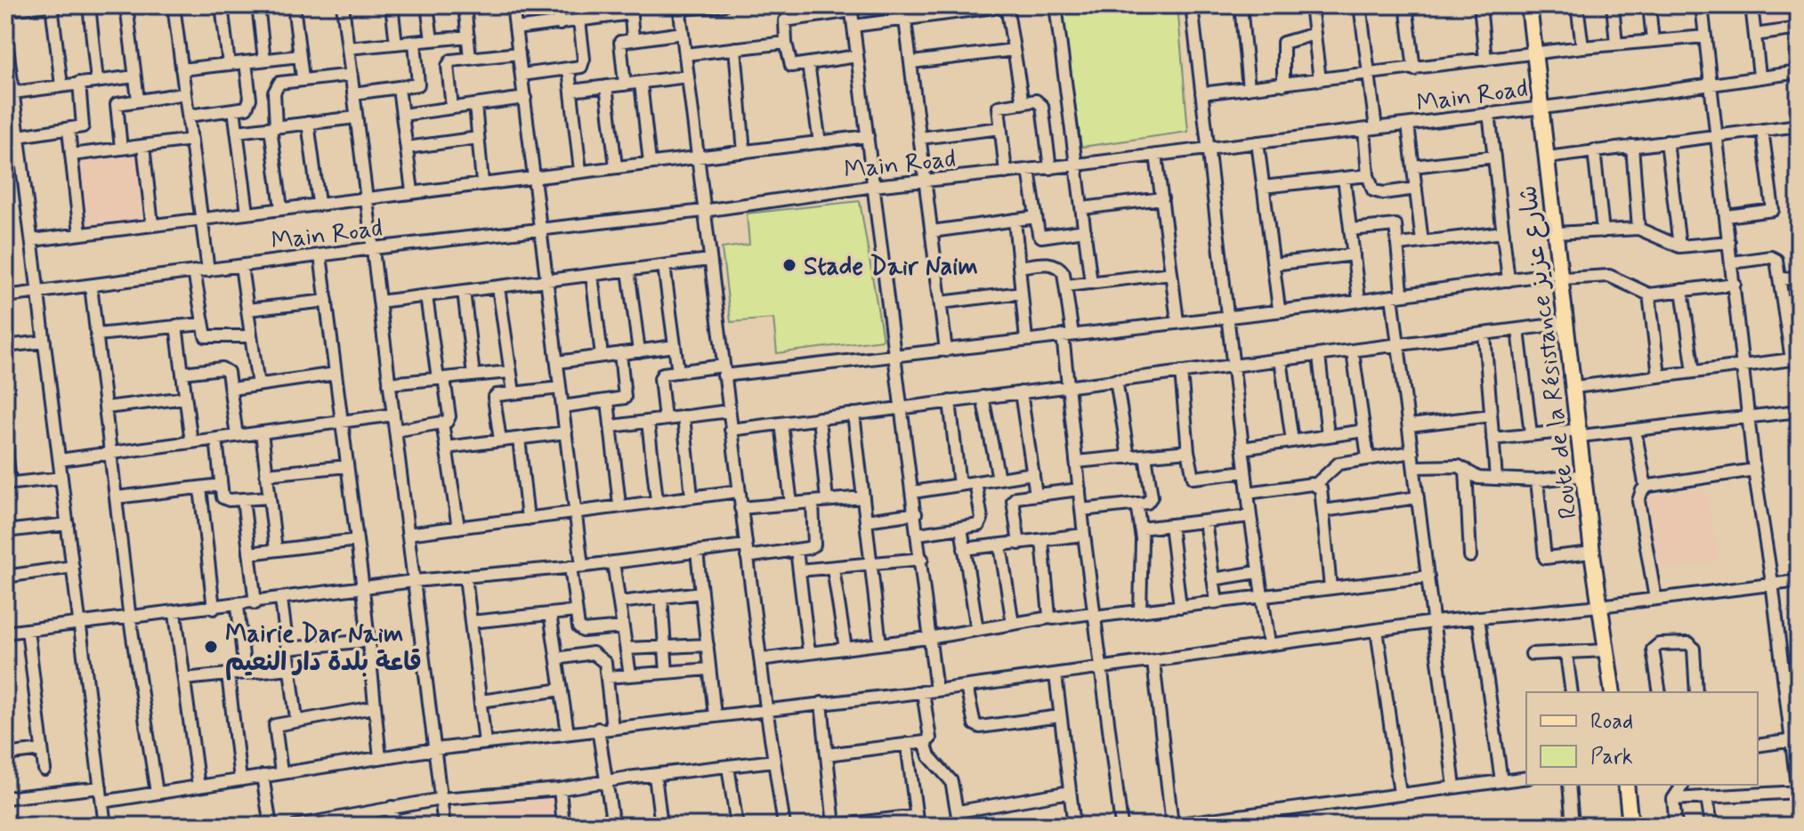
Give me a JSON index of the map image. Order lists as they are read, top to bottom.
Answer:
{
  "streets": {
    "main road": ["Route de la Résistance شارع عزيز"],
    "street": ["Main Road"]
  },
  "crossings": [
    ["Main Road", "Route de la Résistance شارع عزيز"]
  ],
  "places": ["Stade Dair Naim", "Mairie Dar Naim قاعة بلدة دار النعيم"],
  "legend": ["Road", "Park"]
}
